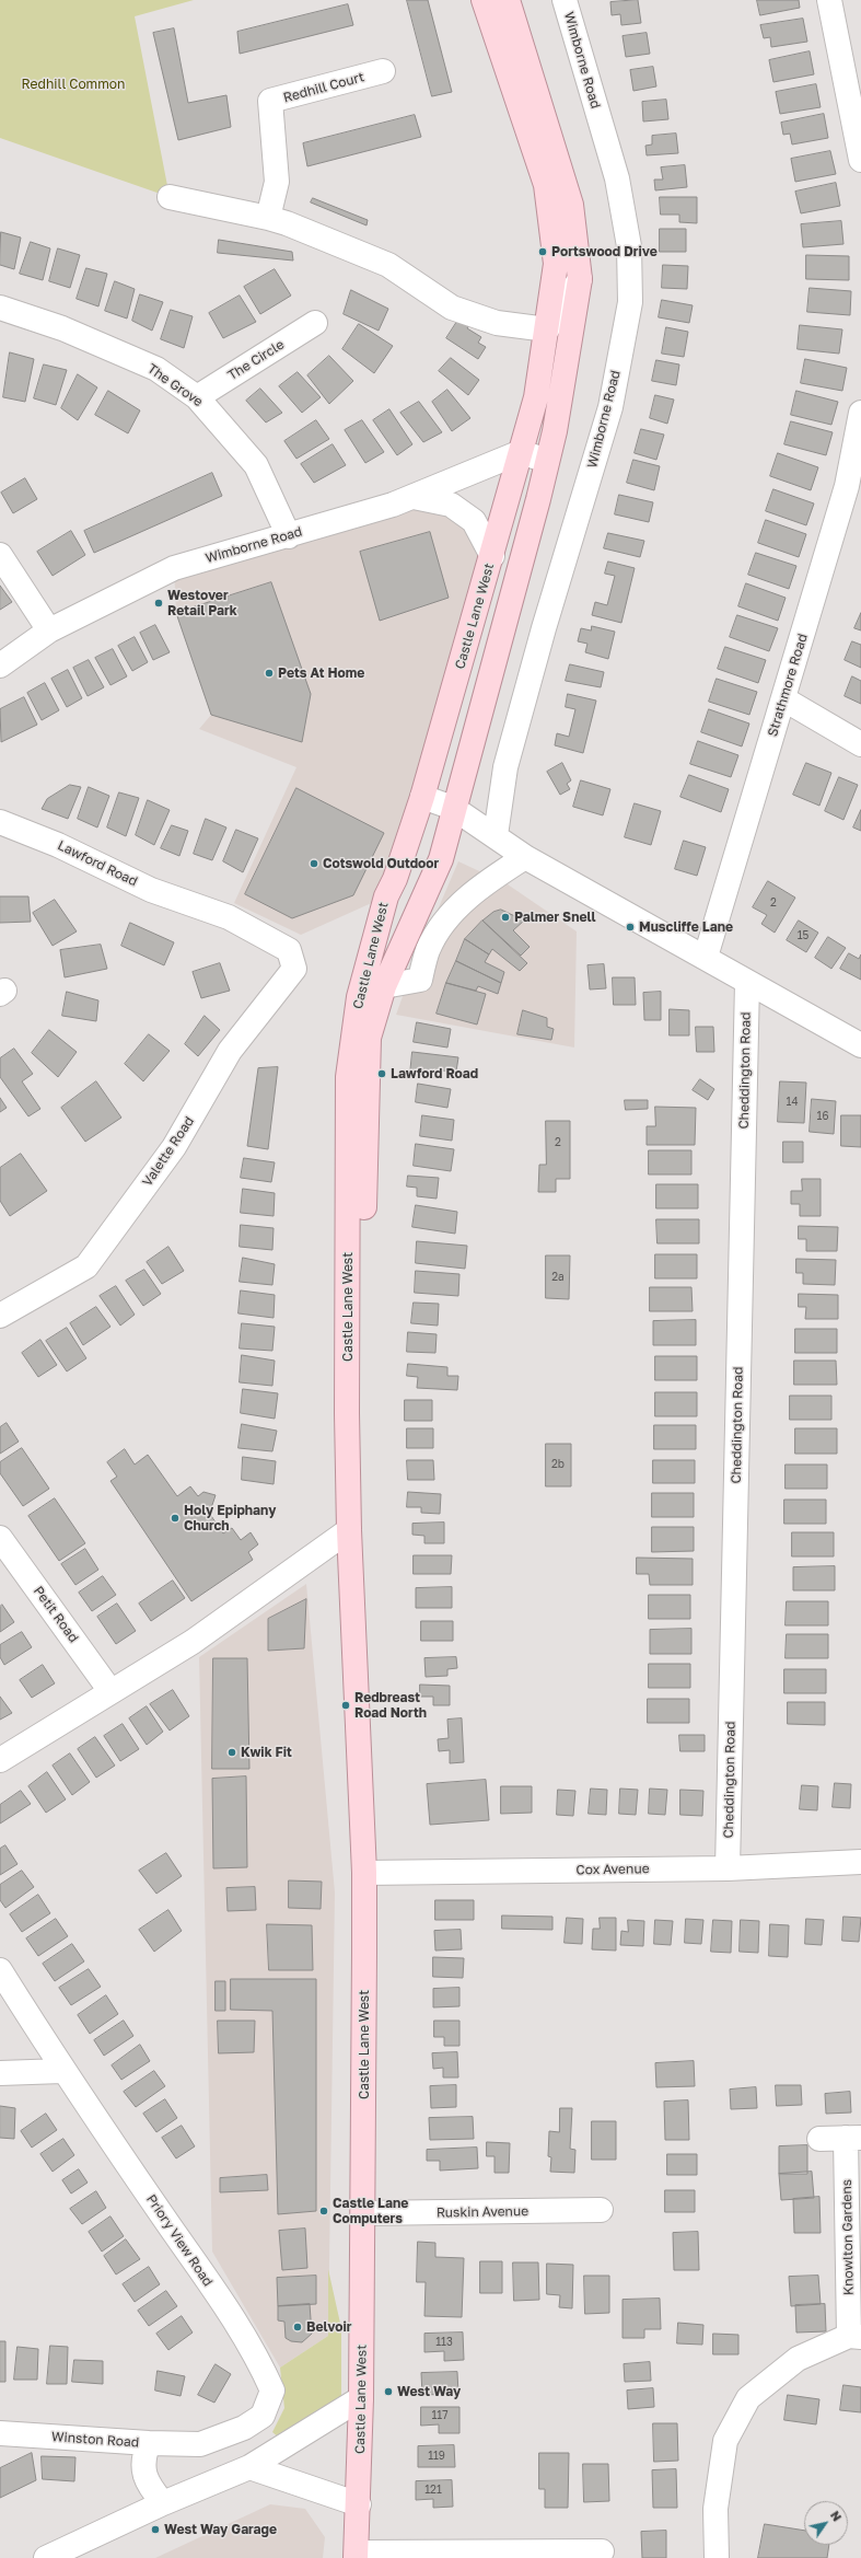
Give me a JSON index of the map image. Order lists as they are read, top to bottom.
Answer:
{
  "streets": {
    "main road": ["Castle Lane West"],
    "street": [
      "Wimborne Road",
      "Redhill Court",
      "The Circle",
      "The Grove",
      "Strathmore Road",
      "Lawford Road",
      "Cheddington Road",
      "Valette Road",
      "Petit Road",
      "Cox Avenue",
      "Ruskin Avenue",
      "Knowlton Gardens",
      "Priory View Road",
      "Winston Road"
    ]
  },
  "crossings": [
    ["Wimborne Road", "The Grove"],
    ["Wimborne Road", "Castle Lane West"],
    ["The Circle", "The Grove"],
    ["Castle Lane West", "Cox Avenue"],
    ["Castle Lane West", "Ruskin Avenue"],
    ["Lawford Road", "Valette Road"],
    ["Cheddington Road", "Cox Avenue"],
    ["Priory View Road", "Winston Road"]
  ],
  "parks": ["Redhill Common"],
  "places": [
    "Portswood Drive",
    "Westover Retail Park",
    "Pets At Home",
    "Cotswold Outdoor",
    "Palmer Snell",
    "Muscliffe Lane",
    "Lawford Road",
    "Holy Epiphany Church",
    "Redbreast Road North",
    "Kwik Fit",
    "Castle Lane Computers",
    "Belvoir",
    "West Way",
    "West Way Garage"
  ],
  "house_numbers": [
    "2",
    "15",
    "14",
    "16",
    "2",
    "2a",
    "2b",
    "113",
    "117",
    "119",
    "121"
  ],
  "north": "top right"
}
